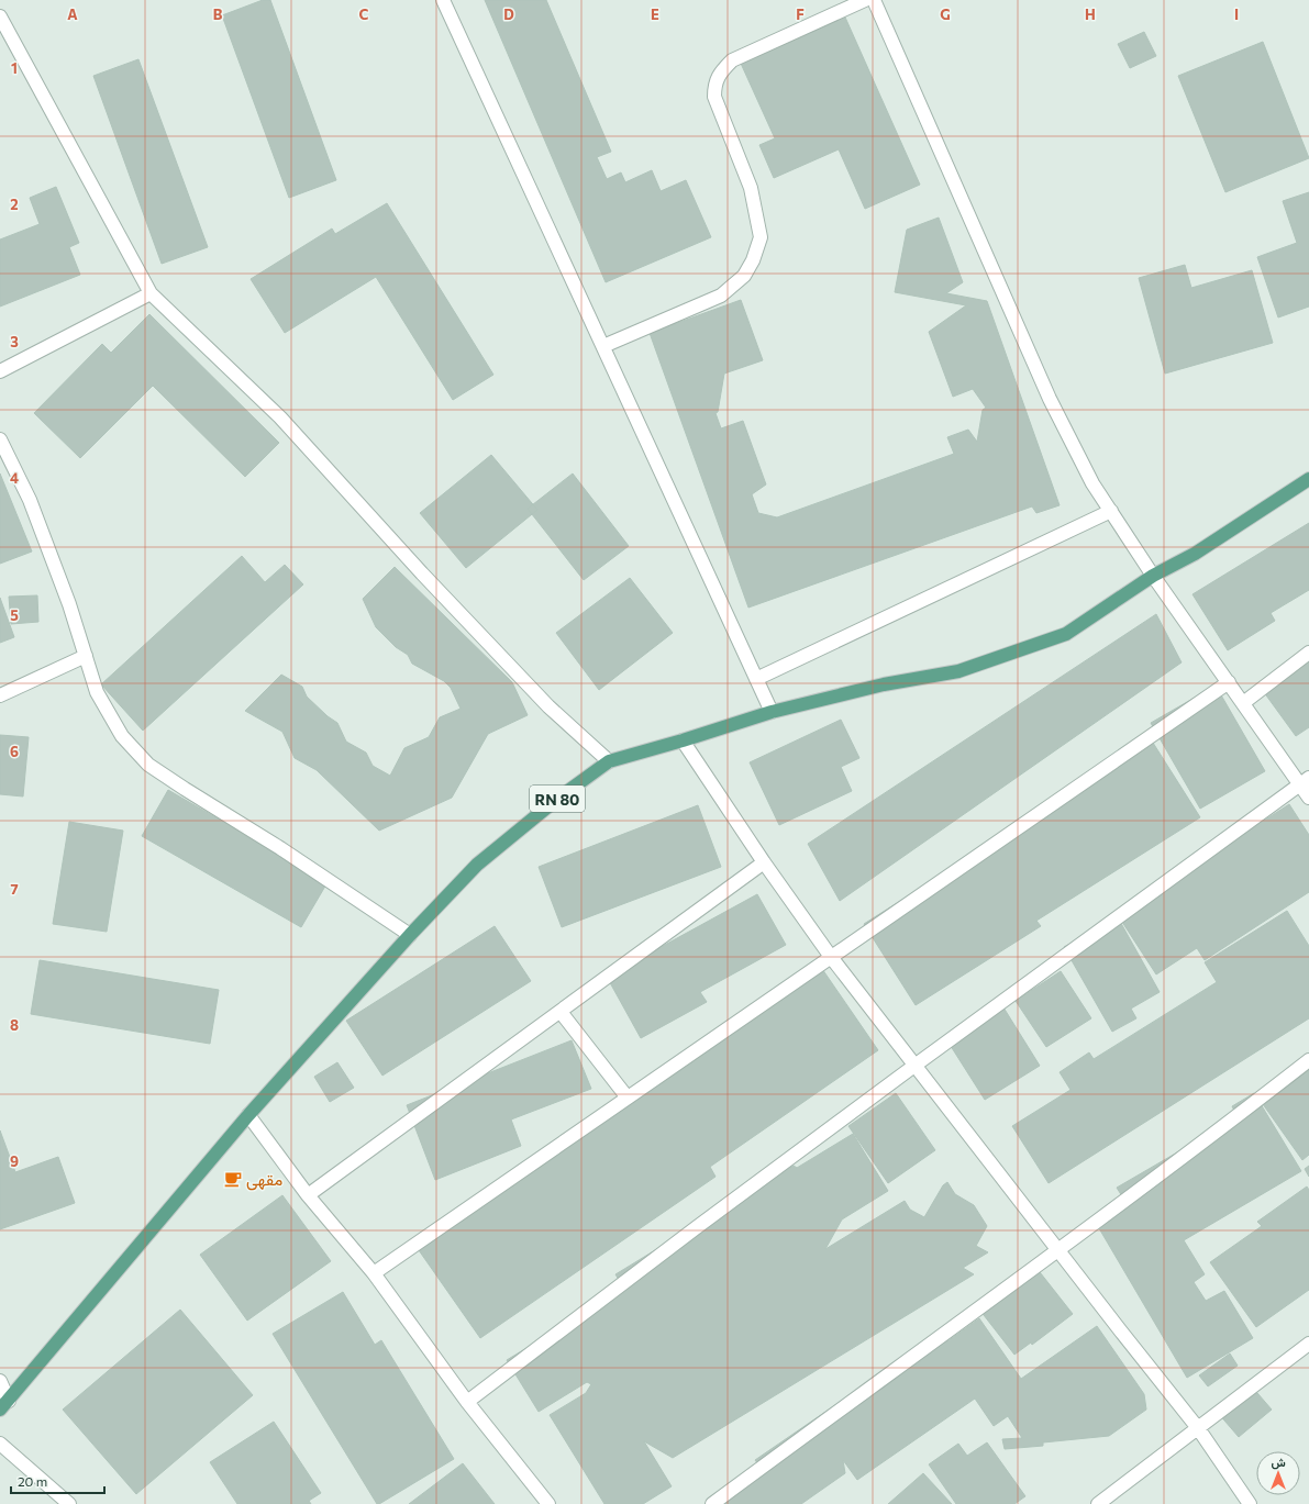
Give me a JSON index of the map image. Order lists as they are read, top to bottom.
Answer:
{
  "streets": {
    "main road": ["RN 80"]
  },
  "places": {
    "cafe": ["مقهى"]
  },
  "scale_bar": "20 m",
  "north": "top",
  "grid": {
    "columns": [
      "A",
      "B",
      "C",
      "D",
      "E",
      "F",
      "G",
      "H",
      "I"
    ],
    "rows": [
      "1",
      "2",
      "3",
      "4",
      "5",
      "6",
      "7",
      "8",
      "9"
    ]
  }
}
